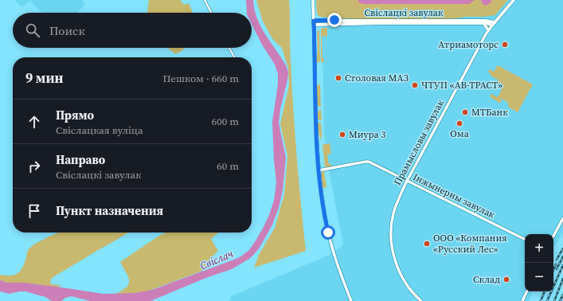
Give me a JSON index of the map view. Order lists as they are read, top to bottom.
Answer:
{
  "streets": {
    "main road": ["Свіслацкі завулак", "Прамысловы завулак"],
    "street": ["Інжынерны завулак"]
  },
  "crossings": [
    ["Свіслацкі завулак", "Прамысловы завулак"],
    ["Прамысловы завулак", "Інжынерны завулак"]
  ],
  "water": ["Свіслач"],
  "places": [
    "Атриамоторс",
    "Столовая МАЗ",
    "ЧТУП «АВ-ТРАСТ»",
    "МТБанк",
    "Ома",
    "Миура 3",
    "ООО «Компания «Русский Лес»",
    "Склад"
  ],
  "page": {
    "search": "Поиск",
    "heading": ["9 мин", "Пешком · 660 m"],
    "list": [
      ["Прямо", "Свіслацкая вуліца", "600 m"],
      ["Направо", "Свіслацкі завулак", "60 m"],
      "Пункт назначения"
    ],
    "map_buttons": ["+", "−"]
  }
}
